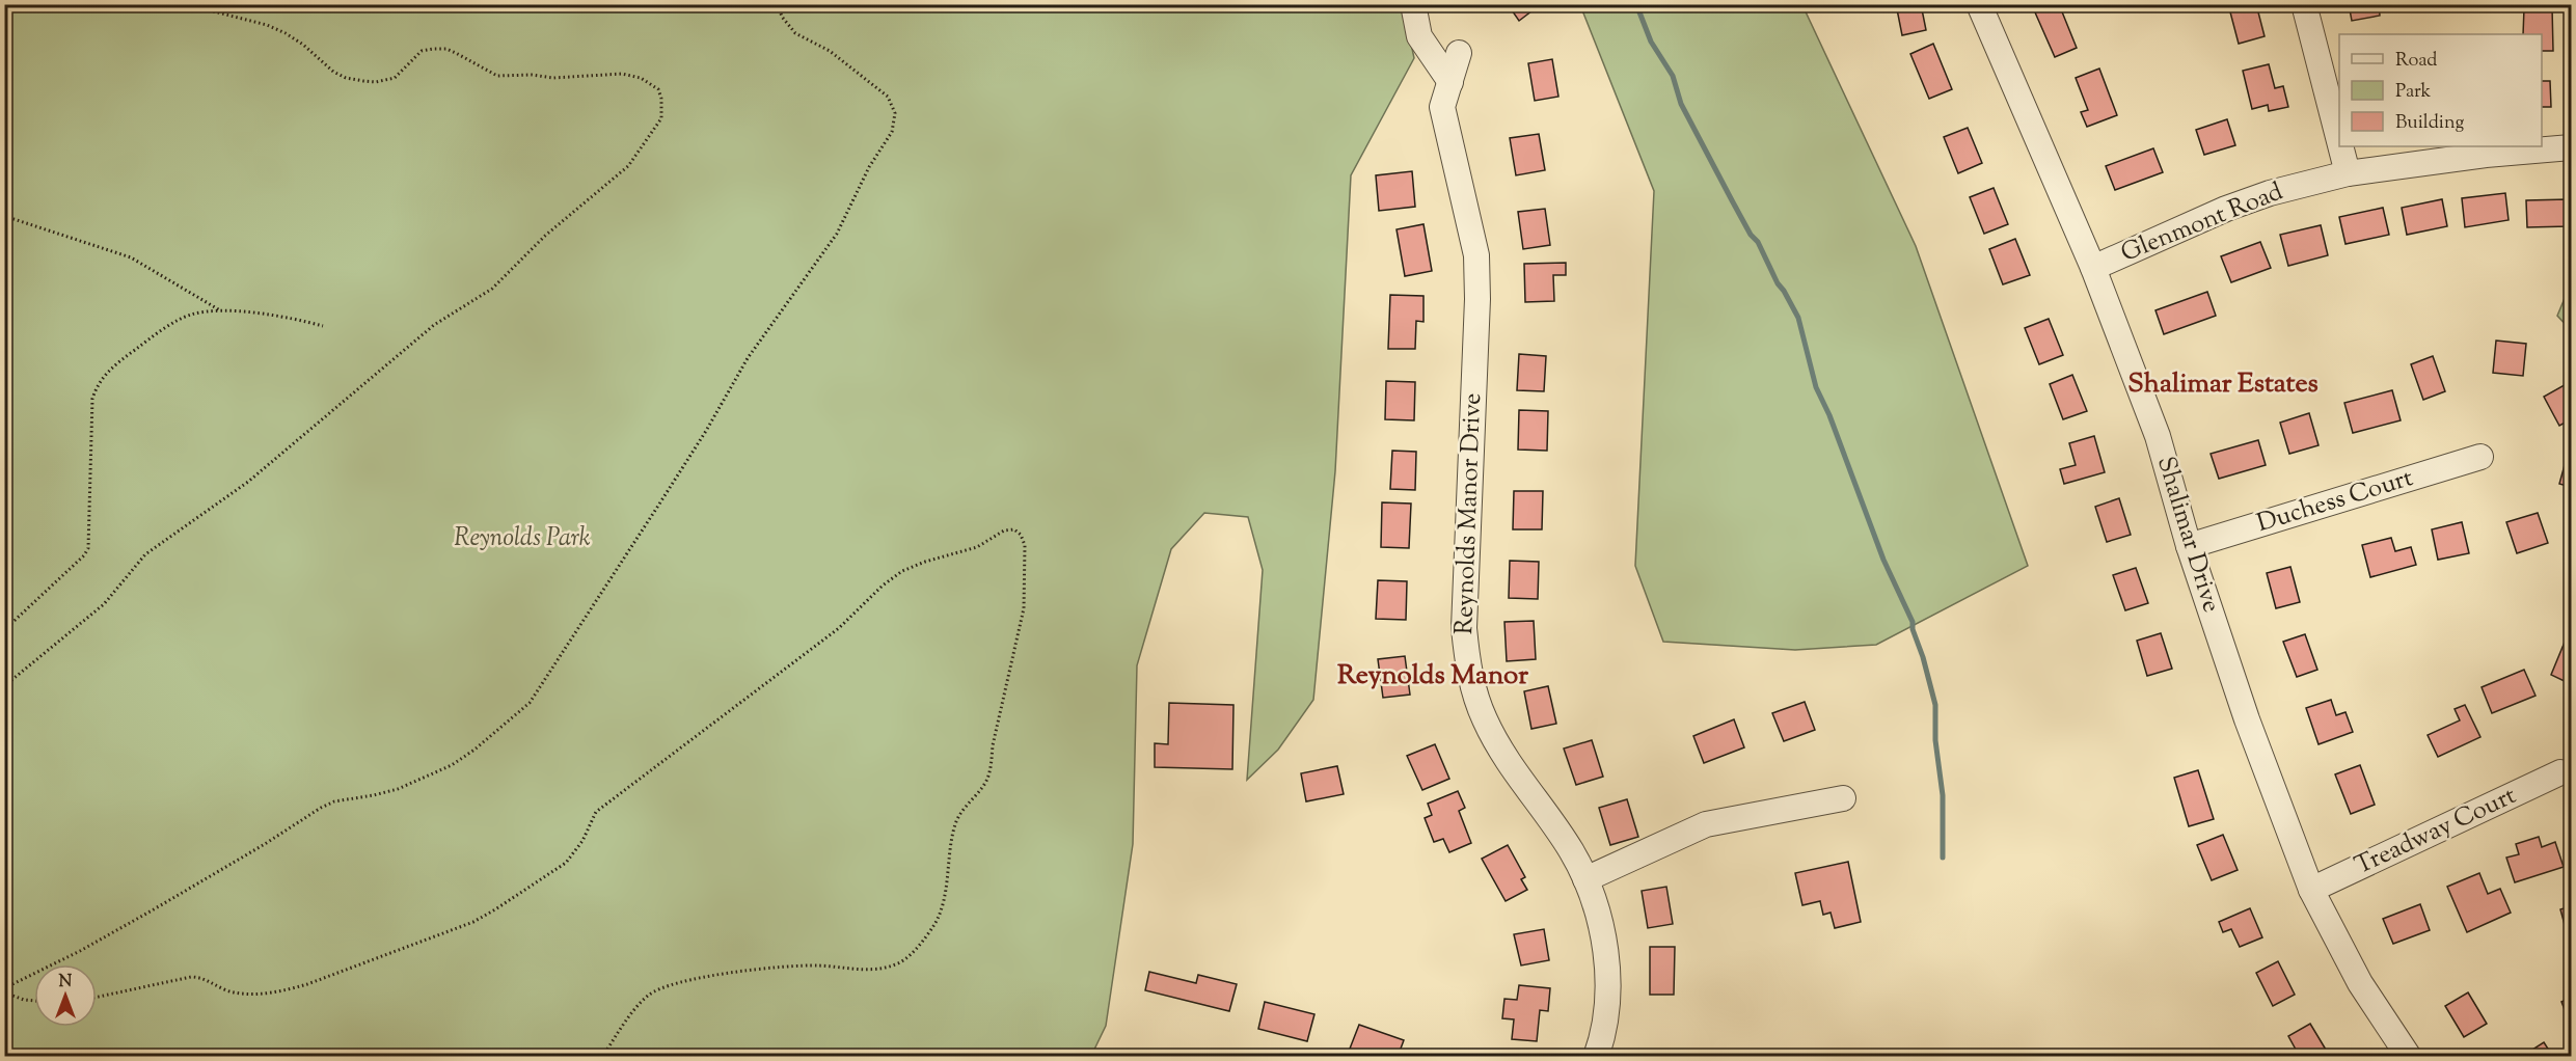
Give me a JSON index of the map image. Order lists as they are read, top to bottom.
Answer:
{
  "streets": {
    "street": [
      "Glenmont Road",
      "Duchess Court",
      "Reynolds Manor Drive",
      "Shalimar Drive",
      "Treadway Court"
    ]
  },
  "crossings": [
    ["Glenmont Road", "Shalimar Drive"],
    ["Duchess Court", "Shalimar Drive"],
    ["Shalimar Drive", "Treadway Court"]
  ],
  "districts": ["Shalimar Estates", "Reynolds Manor"],
  "parks": ["Reynolds Park"],
  "legend": ["Road", "Park", "Building"],
  "north": "top"
}
